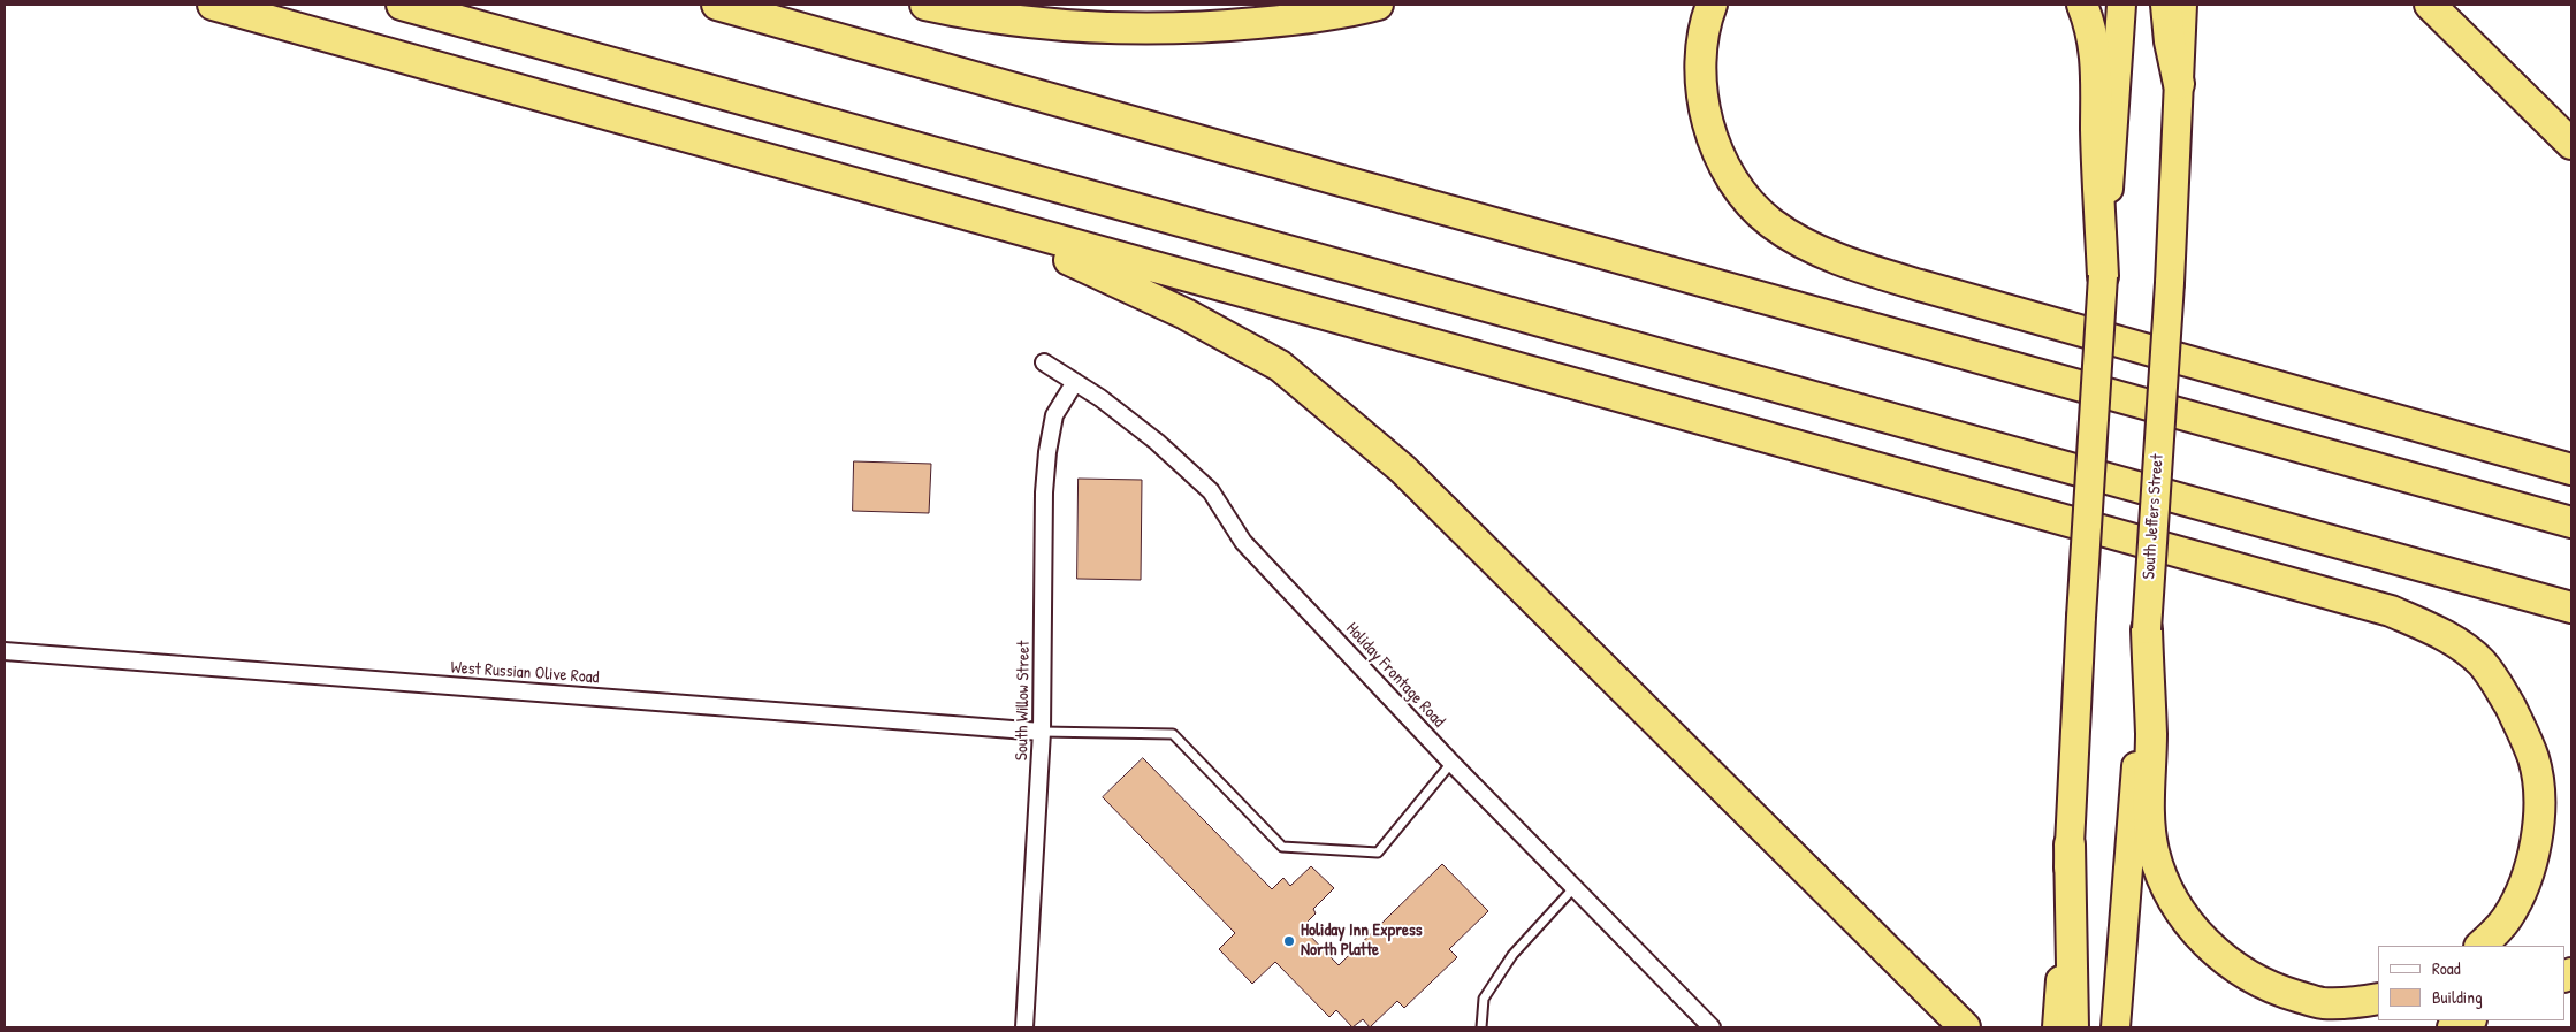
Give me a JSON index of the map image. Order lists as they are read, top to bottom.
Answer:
{
  "streets": {
    "highway": ["South Jeffers Street"],
    "street": ["West Russian Olive Road", "Holiday Frontage Road", "South Willow Street"]
  },
  "crossings": [
    ["West Russian Olive Road", "South Willow Street"],
    ["Holiday Frontage Road", "South Willow Street"]
  ],
  "places": ["Holiday Inn Express North Platte"],
  "legend": ["Road", "Building"]
}
